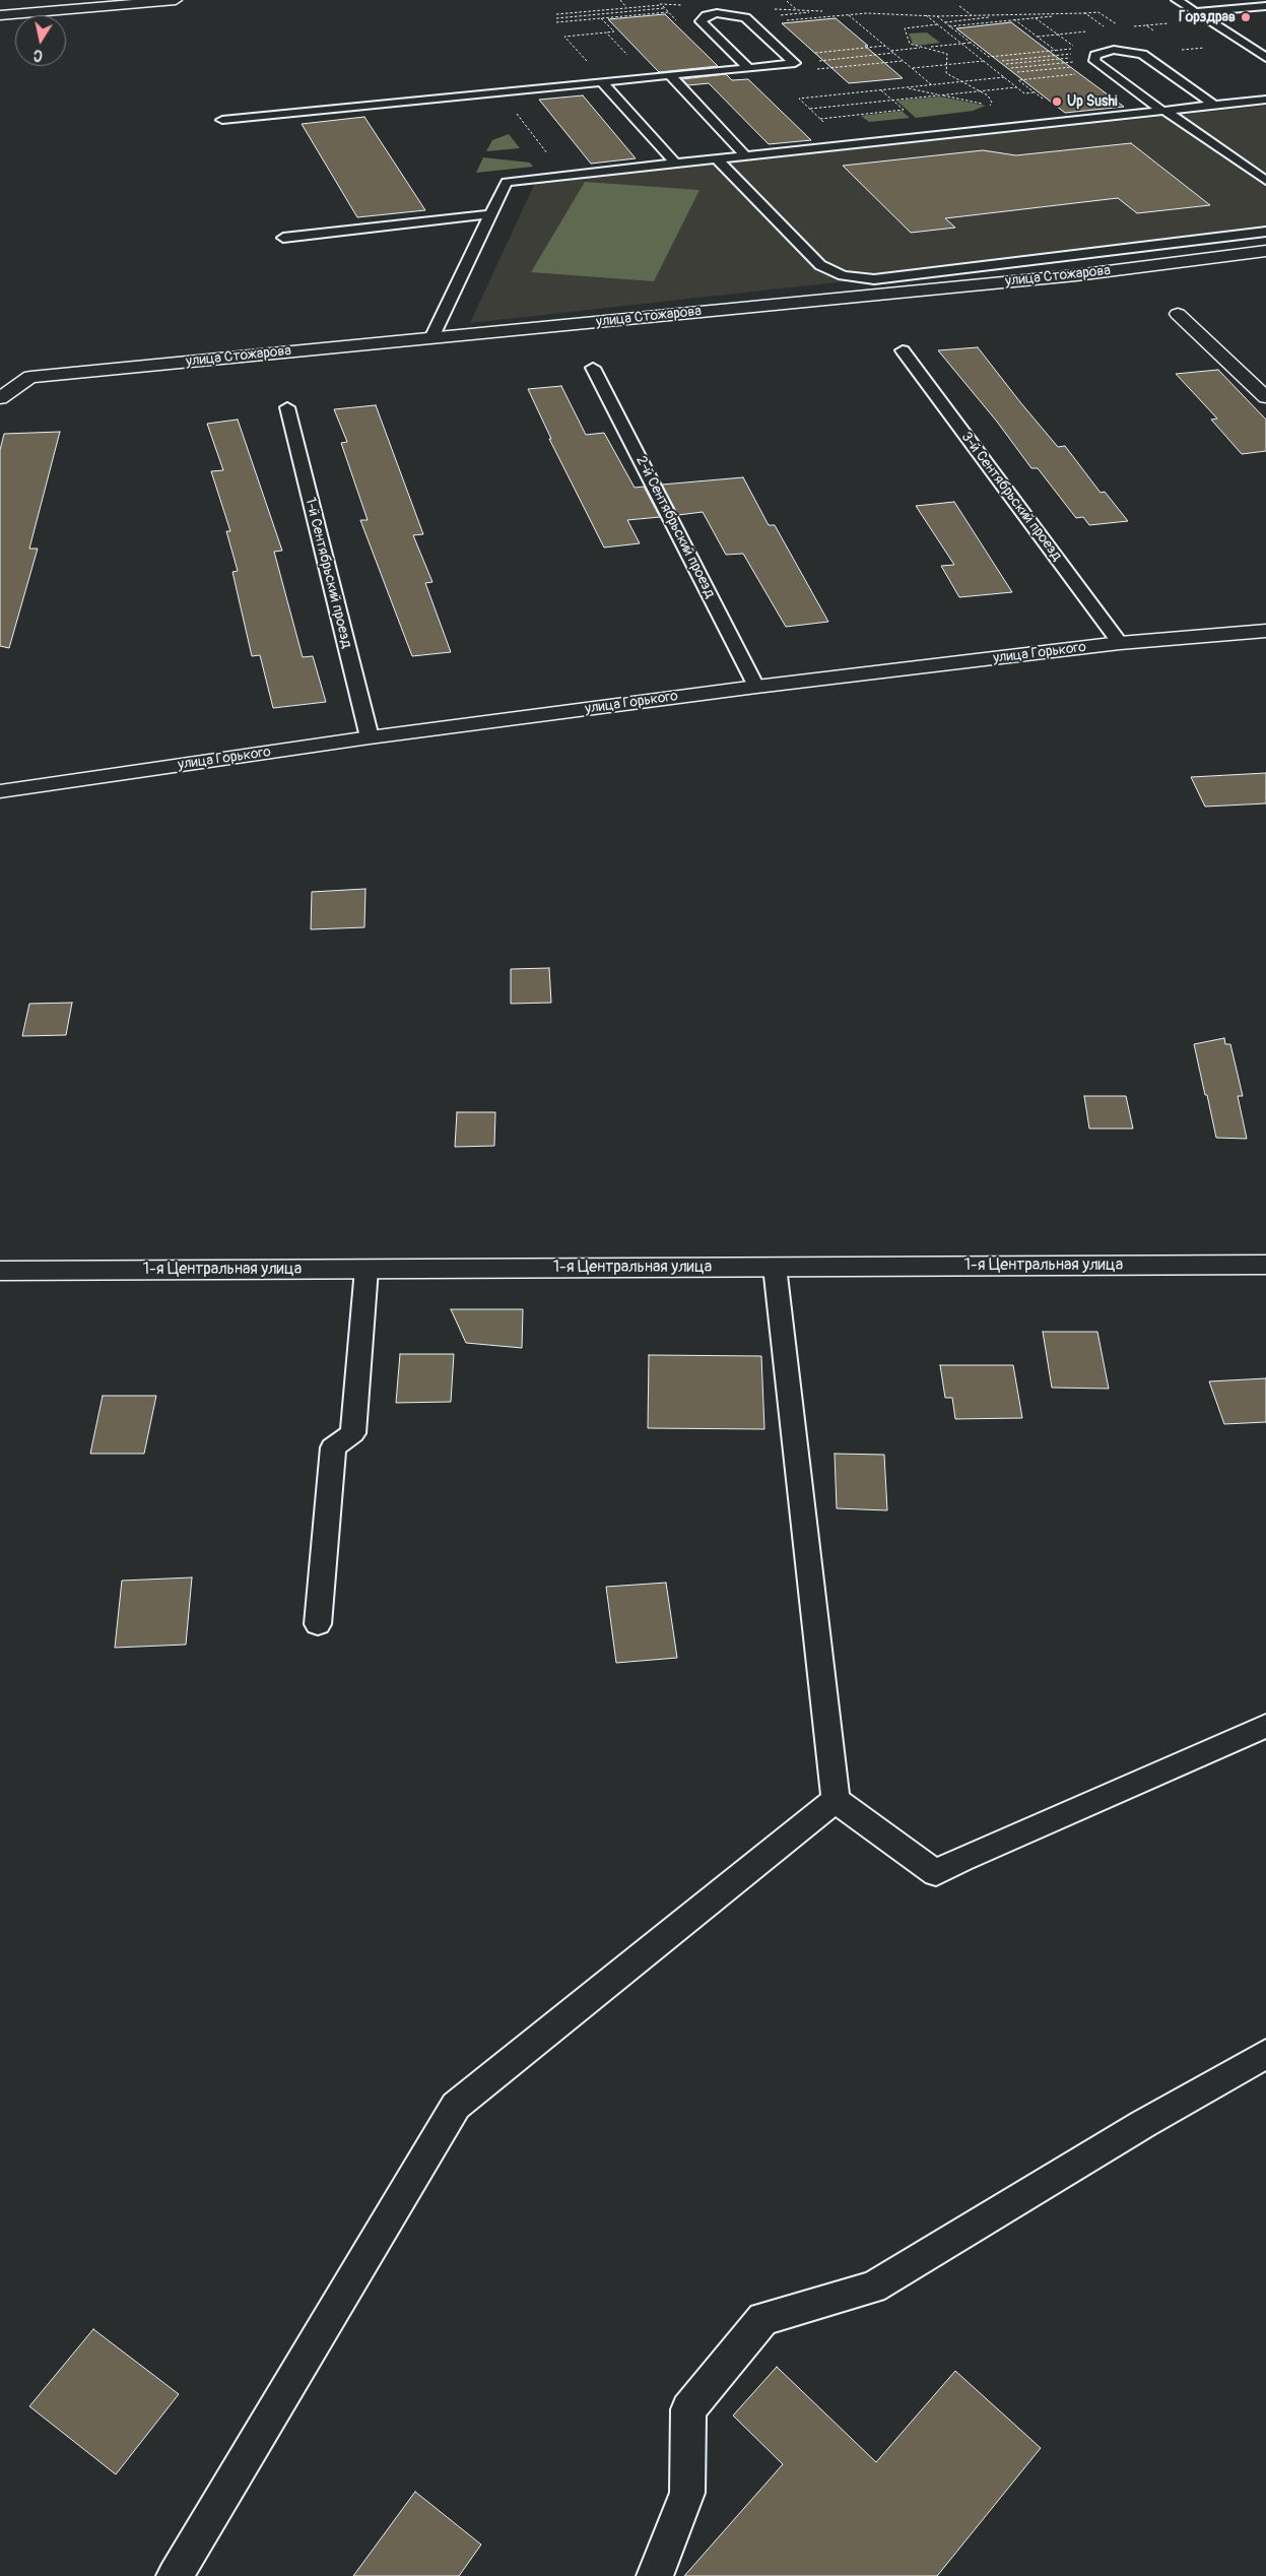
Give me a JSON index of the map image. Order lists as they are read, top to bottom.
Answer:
{
  "streets": {
    "street": ["улица Стожарова", "улица Горького", "1-я Центральная улица"],
    "lane": ["3-й Сентябрьский проезд", "2-й Сентябрьский проезд", "1-й Сентябрьский проезд"]
  },
  "crossings": [
    ["3-й Сентябрьский проезд", "улица Горького"],
    ["2-й Сентябрьский проезд", "улица Горького"],
    ["1-й Сентябрьский проезд", "улица Горького"]
  ],
  "places": ["Горздрав", "Up Sushi"],
  "north": "bottom"
}
